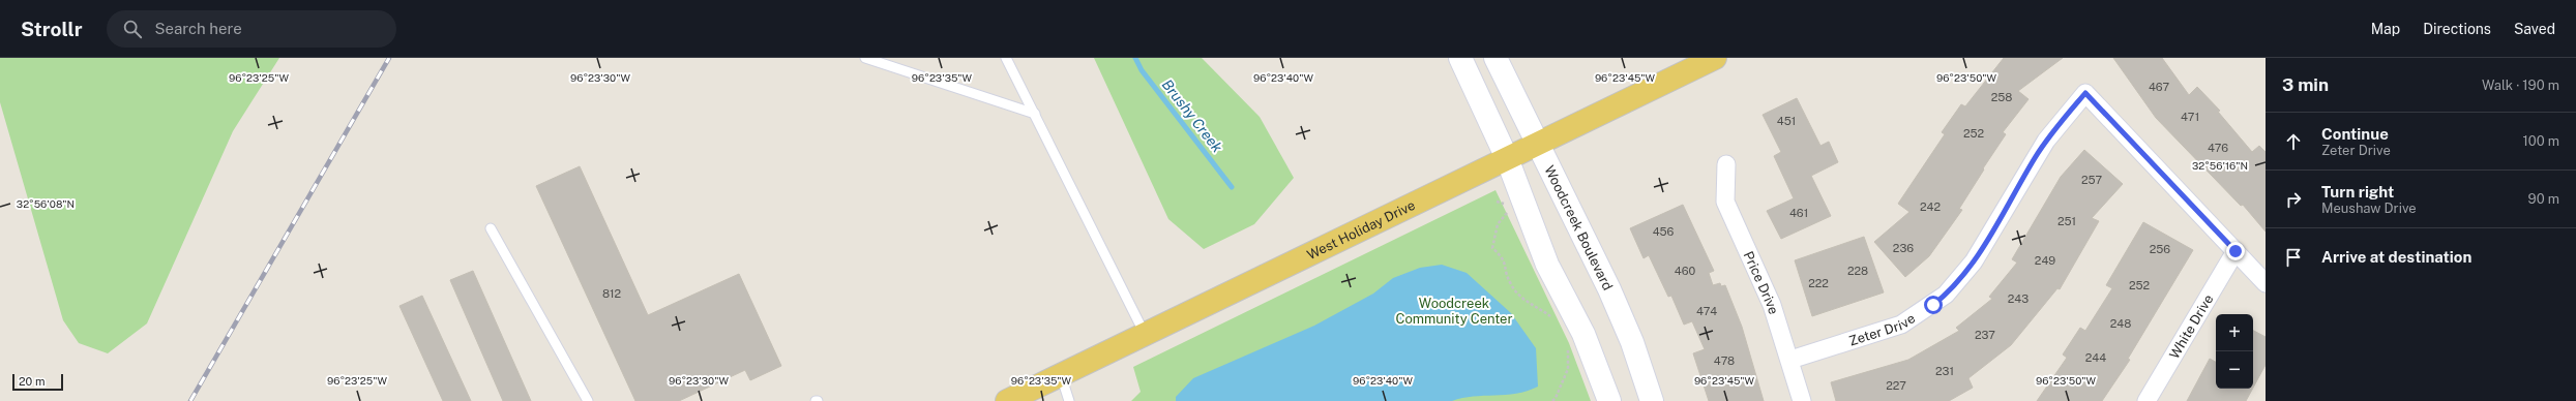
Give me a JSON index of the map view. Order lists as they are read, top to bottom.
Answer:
{
  "streets": {
    "main road": ["West Holiday Drive"],
    "street": [
      "Woodcreek Boulevard",
      "Price Drive",
      "White Drive",
      "Zeter Drive"
    ]
  },
  "crossings": [
    ["Woodcreek Boulevard", "West Holiday Drive"],
    ["Price Drive", "Zeter Drive"],
    ["White Drive", "Zeter Drive"]
  ],
  "water": ["Brushy Creek"],
  "parks": ["Woodcreek Community Center"],
  "house_numbers": [
    "467",
    "258",
    "471",
    "451",
    "252",
    "476",
    "257",
    "242",
    "461",
    "251",
    "456",
    "236",
    "256",
    "249",
    "460",
    "228",
    "222",
    "252",
    "812",
    "243",
    "474",
    "248",
    "237",
    "244",
    "478",
    "231",
    "227"
  ],
  "scale_bar": "20 m",
  "page": {
    "header": "Strollr",
    "search": "Search here",
    "nav": ["Map", "Directions", "Saved"],
    "heading": ["3 min", "Walk · 190 m"],
    "list": [
      ["Continue", "Zeter Drive", "100 m"],
      ["Turn right", "Meushaw Drive", "90 m"],
      "Arrive at destination"
    ],
    "map_buttons": ["+", "−"],
    "scale": "20 m"
  },
  "coordinates": [
    "96°23'25\"W",
    "96°23'30\"W",
    "96°23'35\"W",
    "96°23'40\"W",
    "96°23'45\"W",
    "96°23'50\"W",
    "32°56'16\"N",
    "32°56'08\"N"
  ]
}
